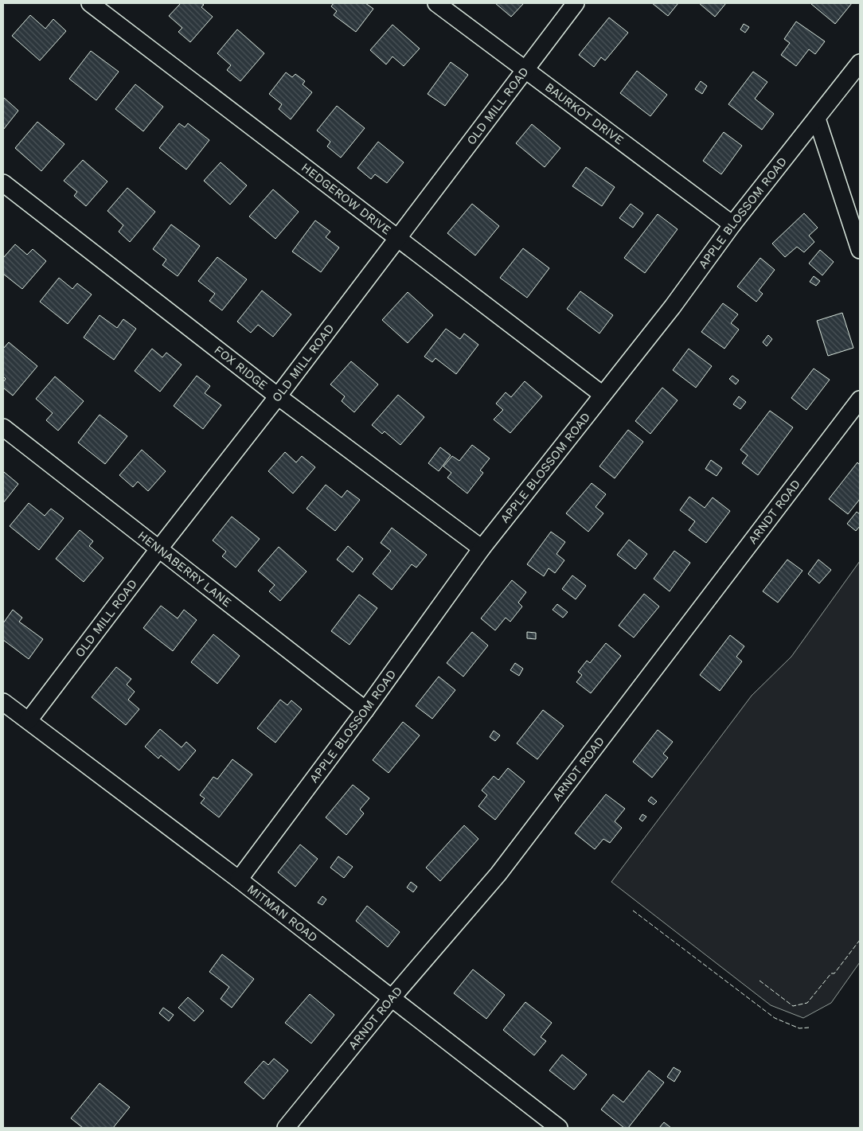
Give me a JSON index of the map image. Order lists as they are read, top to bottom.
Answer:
{
  "streets": {
    "street": [
      "OLD MILL ROAD",
      "BAURKOT DRIVE",
      "HEDGEROW DRIVE",
      "APPLE BLOSSOM ROAD",
      "FOX RIDGE",
      "ARNDT ROAD",
      "HENNABERRY LANE",
      "MITMAN ROAD"
    ]
  },
  "crossings": [
    ["OLD MILL ROAD", "BAURKOT DRIVE"],
    ["OLD MILL ROAD", "HEDGEROW DRIVE"],
    ["OLD MILL ROAD", "FOX RIDGE"],
    ["OLD MILL ROAD", "HENNABERRY LANE"],
    ["OLD MILL ROAD", "MITMAN ROAD"],
    ["BAURKOT DRIVE", "APPLE BLOSSOM ROAD"],
    ["HEDGEROW DRIVE", "APPLE BLOSSOM ROAD"],
    ["APPLE BLOSSOM ROAD", "FOX RIDGE"],
    ["APPLE BLOSSOM ROAD", "HENNABERRY LANE"],
    ["APPLE BLOSSOM ROAD", "MITMAN ROAD"],
    ["ARNDT ROAD", "MITMAN ROAD"]
  ]
}
